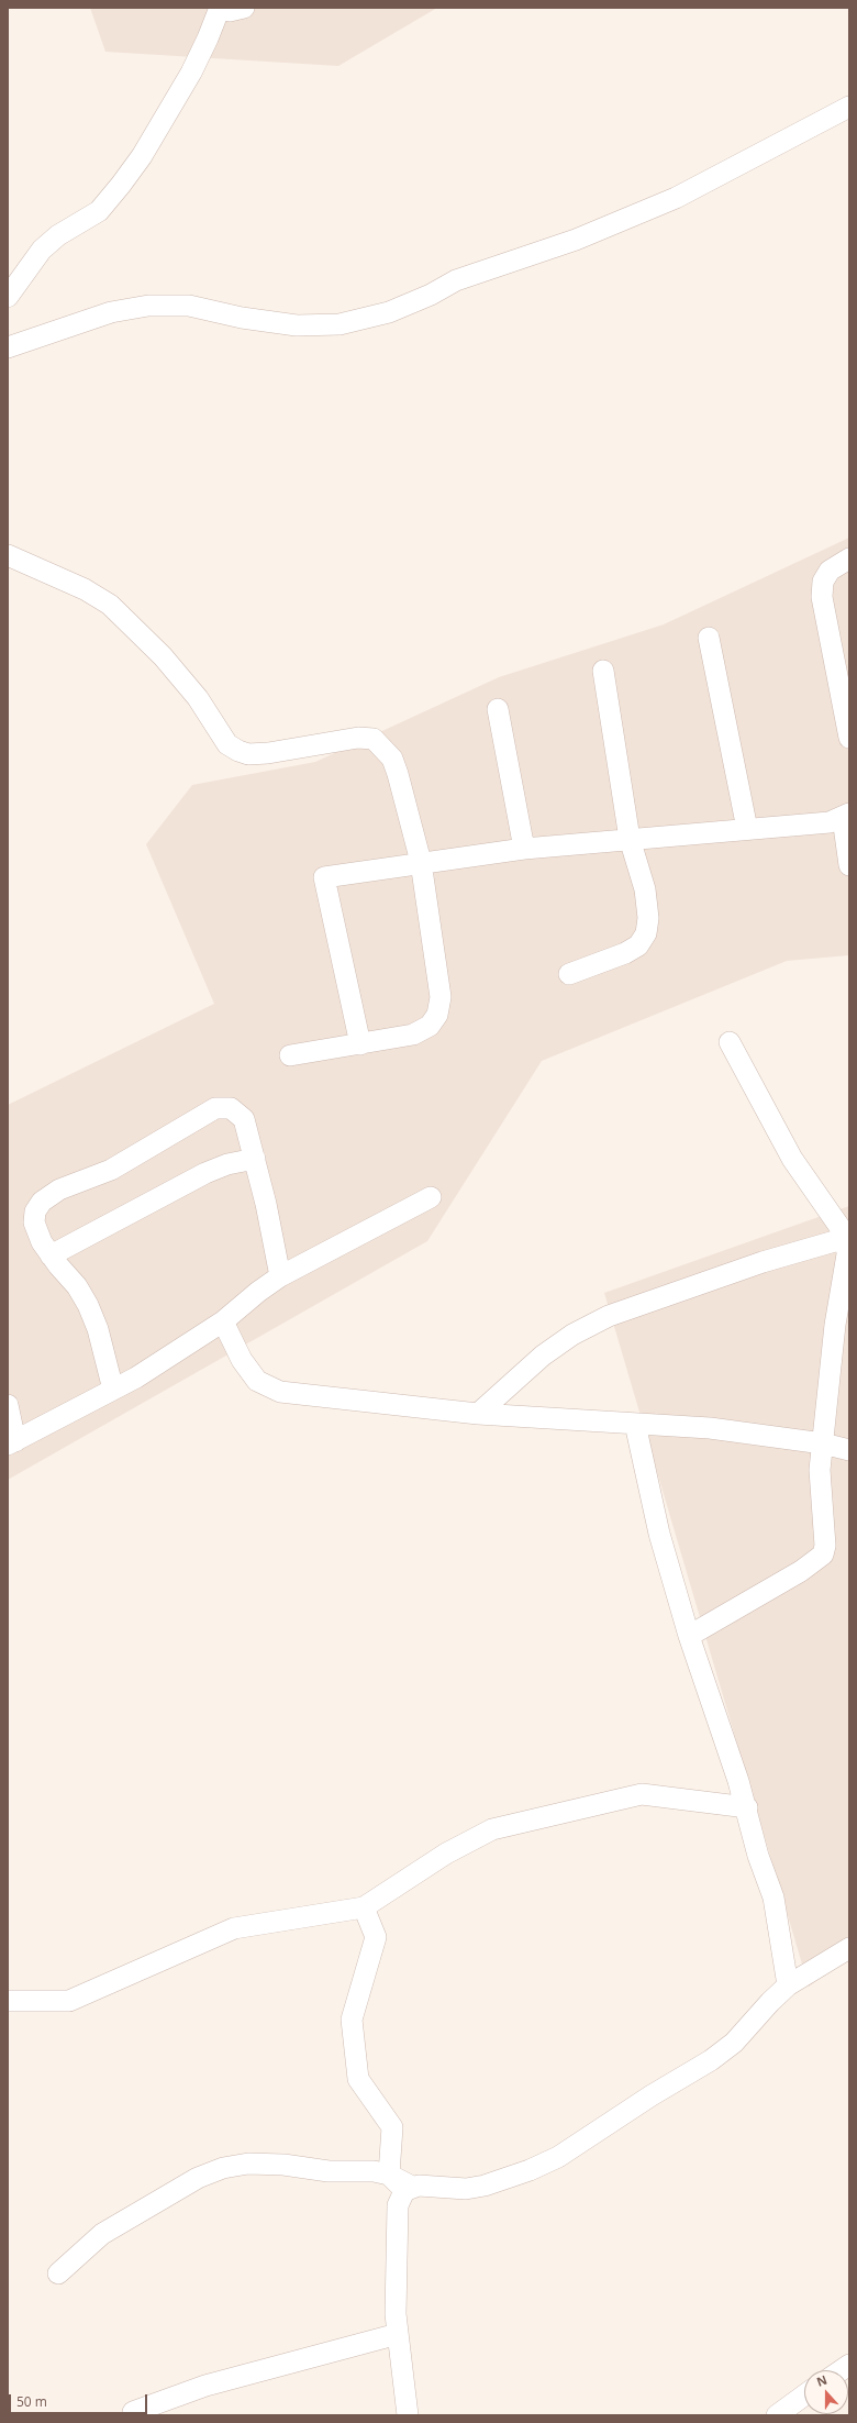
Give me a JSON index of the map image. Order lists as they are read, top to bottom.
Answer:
{
  "scale_bar": "50 m",
  "north": "top"
}
